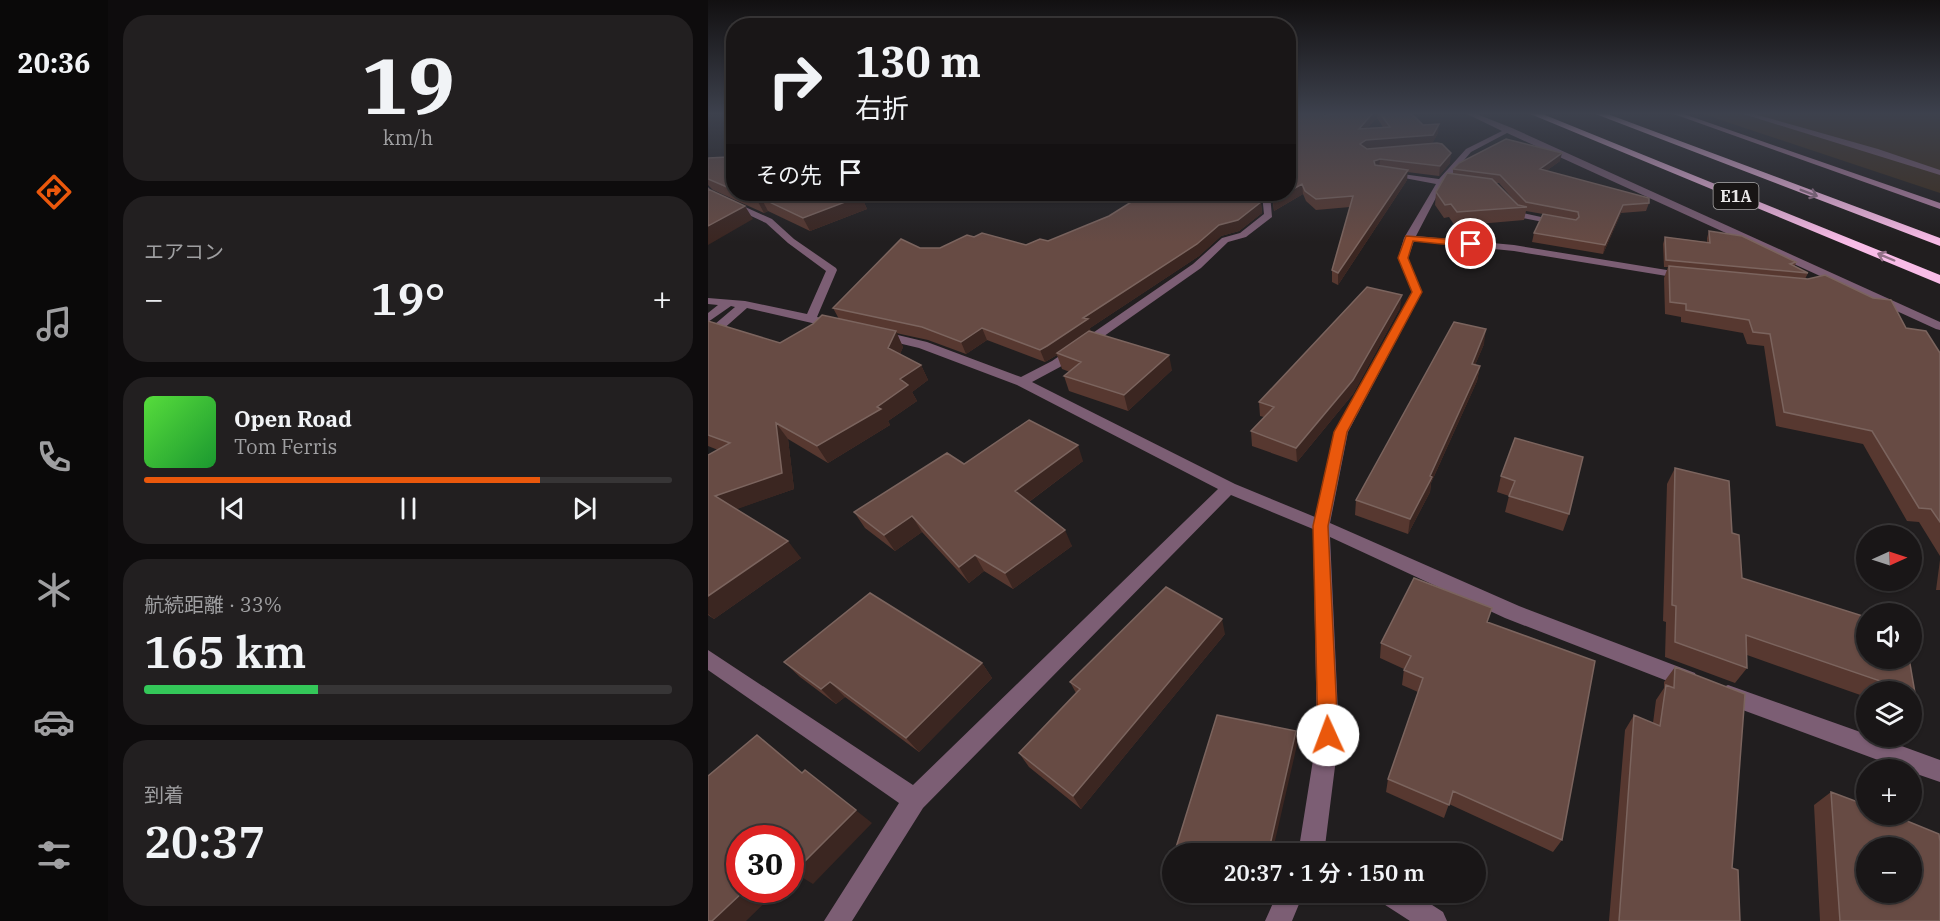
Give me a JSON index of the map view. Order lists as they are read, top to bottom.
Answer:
{
  "streets": {
    "highway": ["E1A"]
  },
  "north": "right",
  "page": {
    "tabs": "20:36",
    "tile": [
      ["19", "km/h"],
      "エアコン",
      ["航続距離 · 33%", "165 km"],
      ["到着", "20:37"]
    ],
    "turn": ["130 m", "右折"],
    "then": "その先",
    "heat": ["−", "19°", "+"],
    "song": ["Open Road", "Tom Ferris"],
    "map_buttons": ["+", "−"],
    "limit": "30",
    "trip": "20:37 · 1 分 · 150 m"
  }
}
